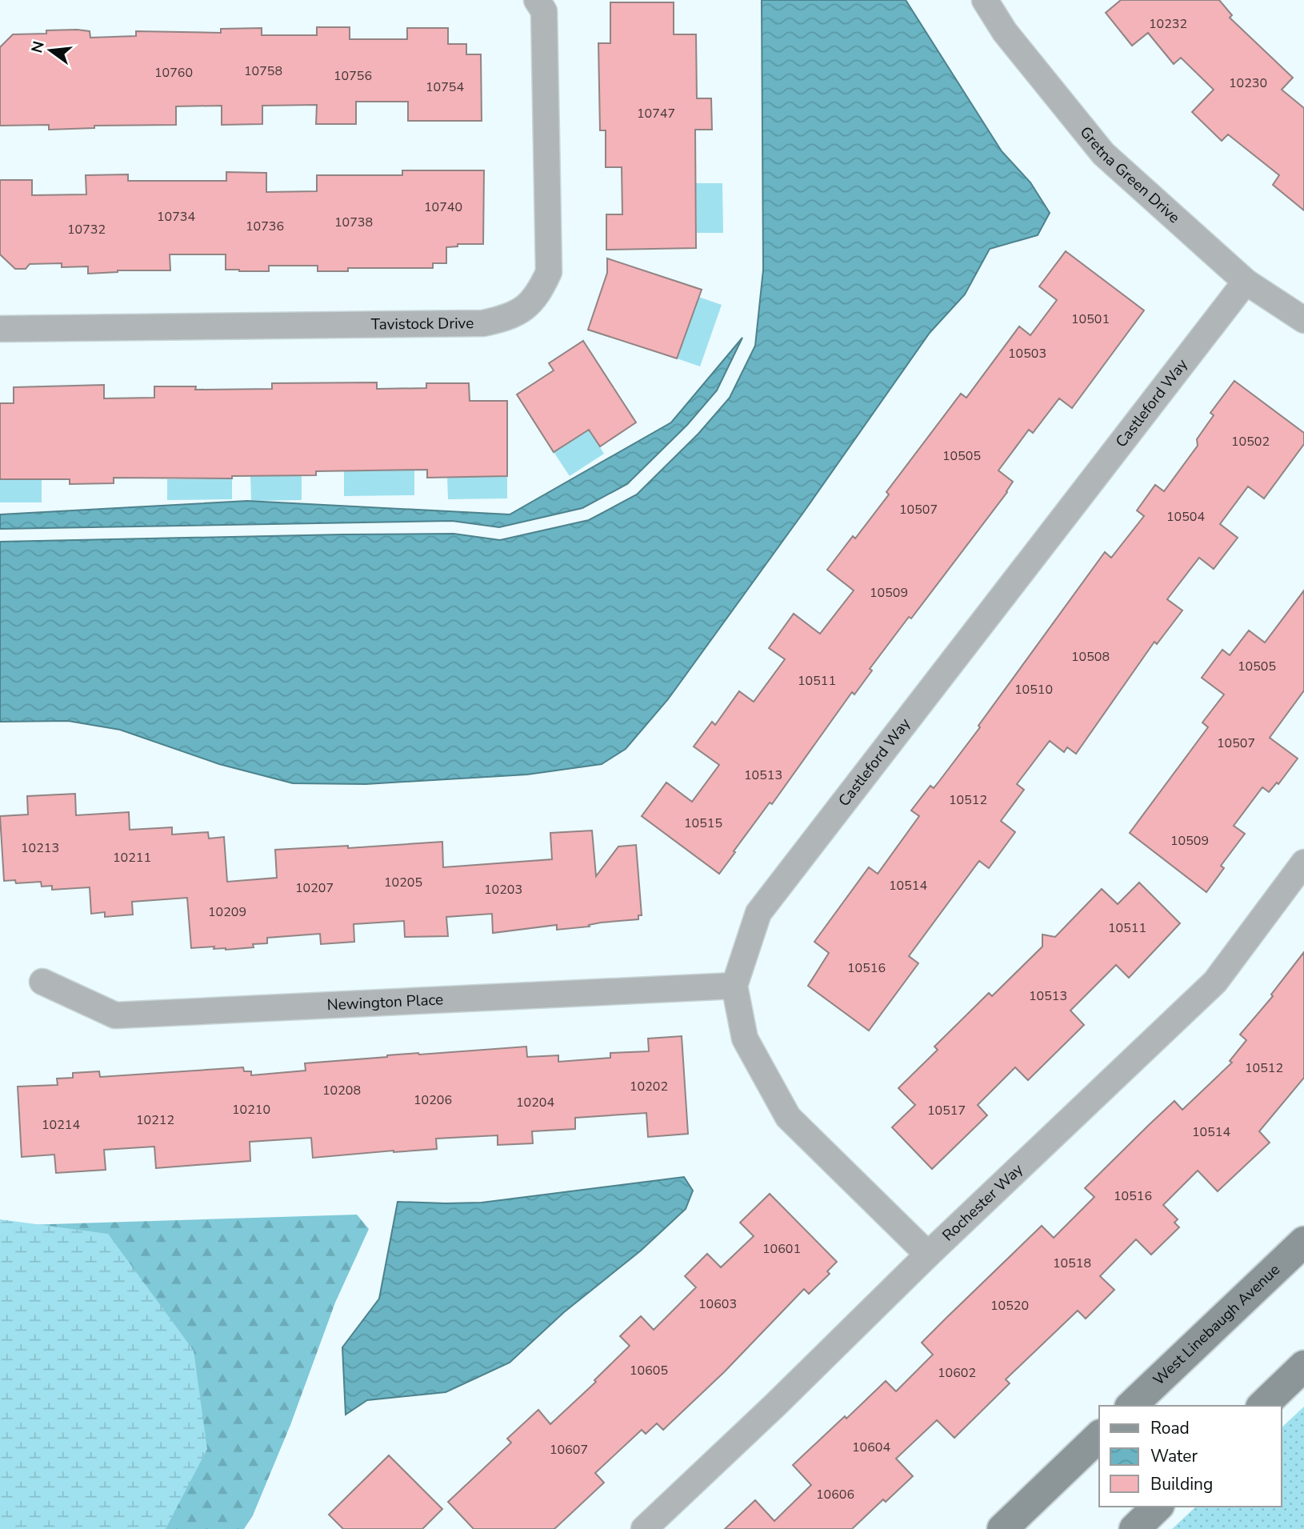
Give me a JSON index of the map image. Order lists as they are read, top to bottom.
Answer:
{
  "streets": {
    "main road": ["West Linebaugh Avenue"],
    "street": [
      "Gretna Green Drive",
      "Tavistock Drive",
      "Castleford Way",
      "Newington Place",
      "Rochester Way"
    ]
  },
  "crossings": [
    ["Gretna Green Drive", "Castleford Way"],
    ["Castleford Way", "Newington Place"],
    ["Castleford Way", "Rochester Way"]
  ],
  "house_numbers": [
    "10232",
    "10758",
    "10760",
    "10756",
    "10230",
    "10754",
    "10747",
    "10740",
    "10734",
    "10738",
    "10736",
    "10732",
    "10501",
    "10503",
    "10502",
    "10505",
    "10507",
    "10504",
    "10509",
    "10508",
    "10505",
    "10511",
    "10510",
    "10507",
    "10513",
    "10512",
    "10515",
    "10509",
    "10213",
    "10211",
    "10205",
    "10514",
    "10207",
    "10203",
    "10209",
    "10511",
    "10516",
    "10513",
    "10512",
    "10202",
    "10208",
    "10206",
    "10204",
    "10210",
    "10517",
    "10212",
    "10214",
    "10514",
    "10516",
    "10601",
    "10518",
    "10603",
    "10520",
    "10605",
    "10602",
    "10604",
    "10607",
    "10606"
  ],
  "legend": ["Road", "Water", "Building"],
  "north": "left"
}
